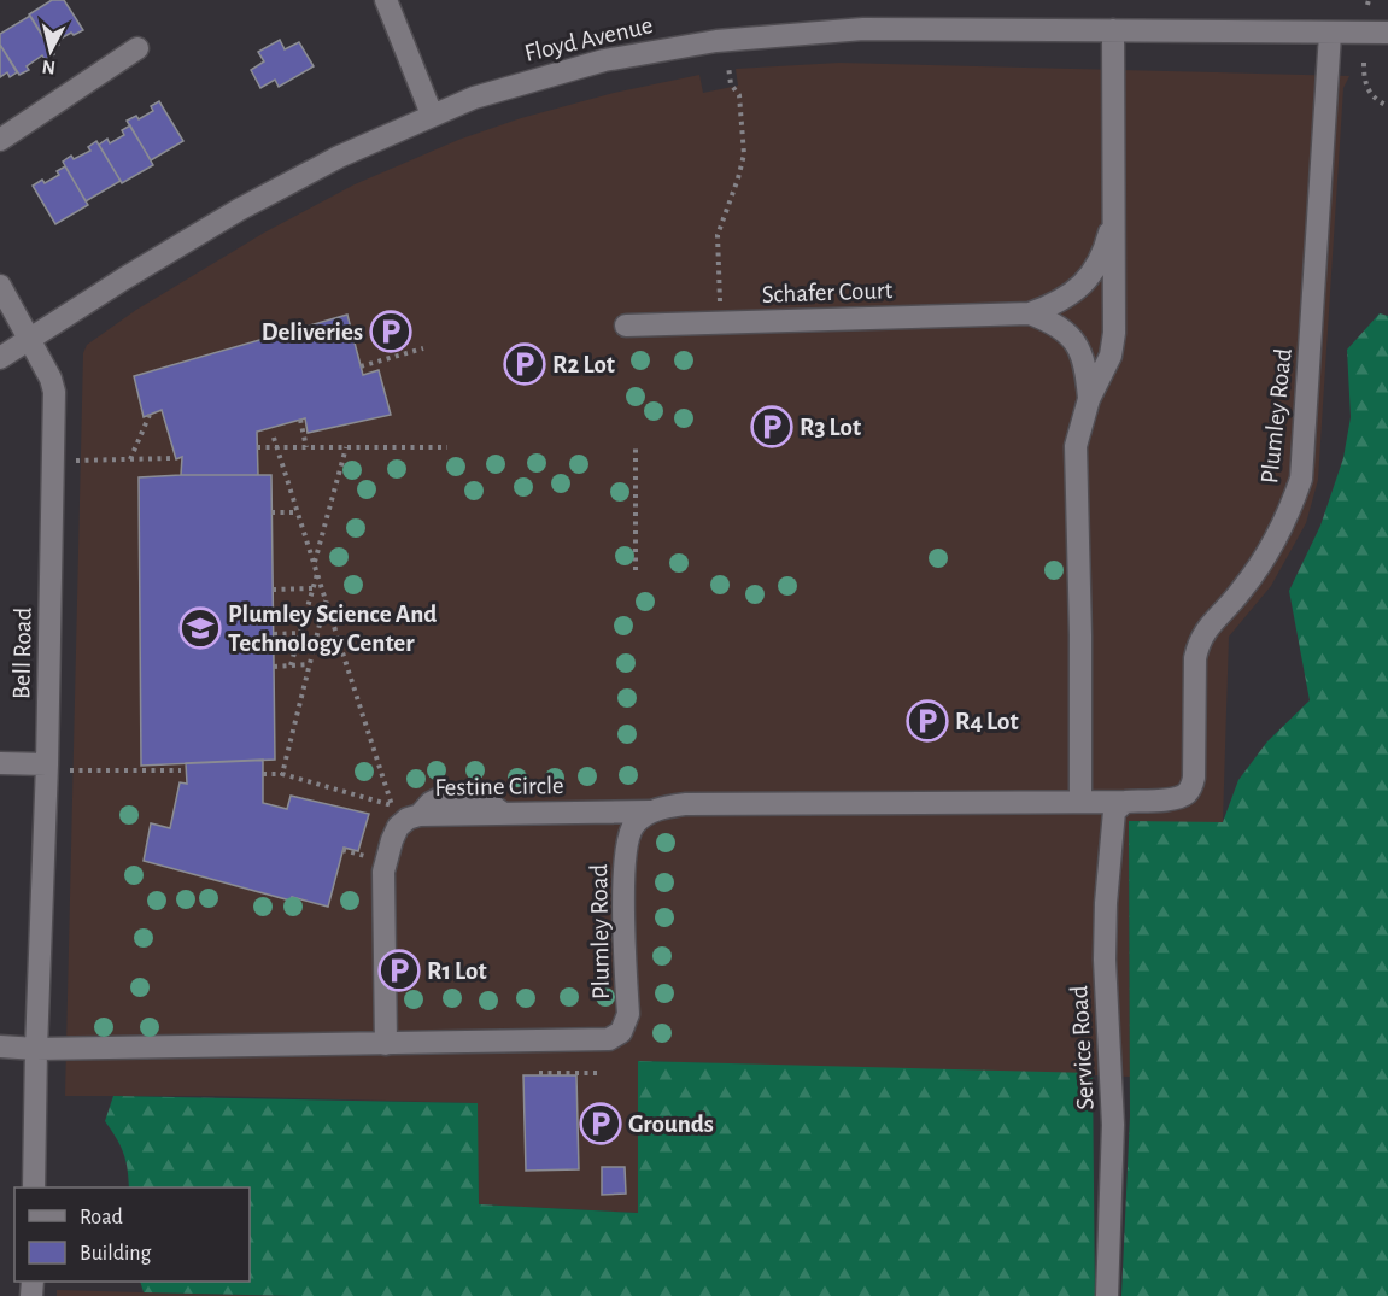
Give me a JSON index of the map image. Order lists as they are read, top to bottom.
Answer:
{
  "streets": {
    "street": [
      "Floyd Avenue",
      "Schafer Court",
      "Plumley Road",
      "Bell Road",
      "Festine Circle",
      "Service Road"
    ]
  },
  "crossings": [
    ["Floyd Avenue", "Plumley Road"],
    ["Floyd Avenue", "Bell Road"],
    ["Plumley Road", "Bell Road"],
    ["Plumley Road", "Festine Circle"],
    ["Plumley Road", "Service Road"]
  ],
  "places": {
    "parking": [
      "Deliveries",
      "R2 Lot",
      "R3 Lot",
      "R4 Lot",
      "R1 Lot",
      "Grounds"
    ],
    "school or university": ["Plumley Science And Technology Center"]
  },
  "legend": ["Road", "Building"],
  "north": "bottom"
}
